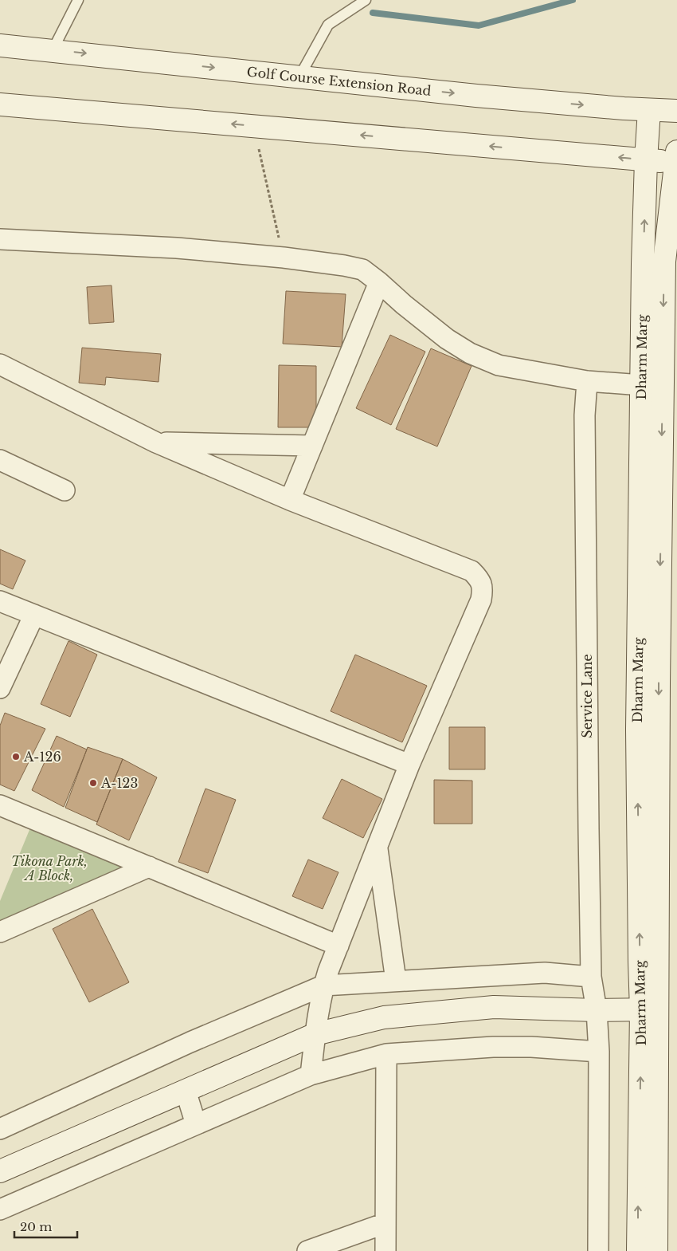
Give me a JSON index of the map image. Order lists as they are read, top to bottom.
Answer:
{
  "streets": {
    "main road": ["Golf Course Extension Road", "Dharm Marg"],
    "street": ["Service Lane"]
  },
  "crossings": [
    ["Golf Course Extension Road", "Dharm Marg"]
  ],
  "parks": ["Tikona Park, A Block,"],
  "places": ["A-126", "A-123"],
  "scale_bar": "20 m"
}
